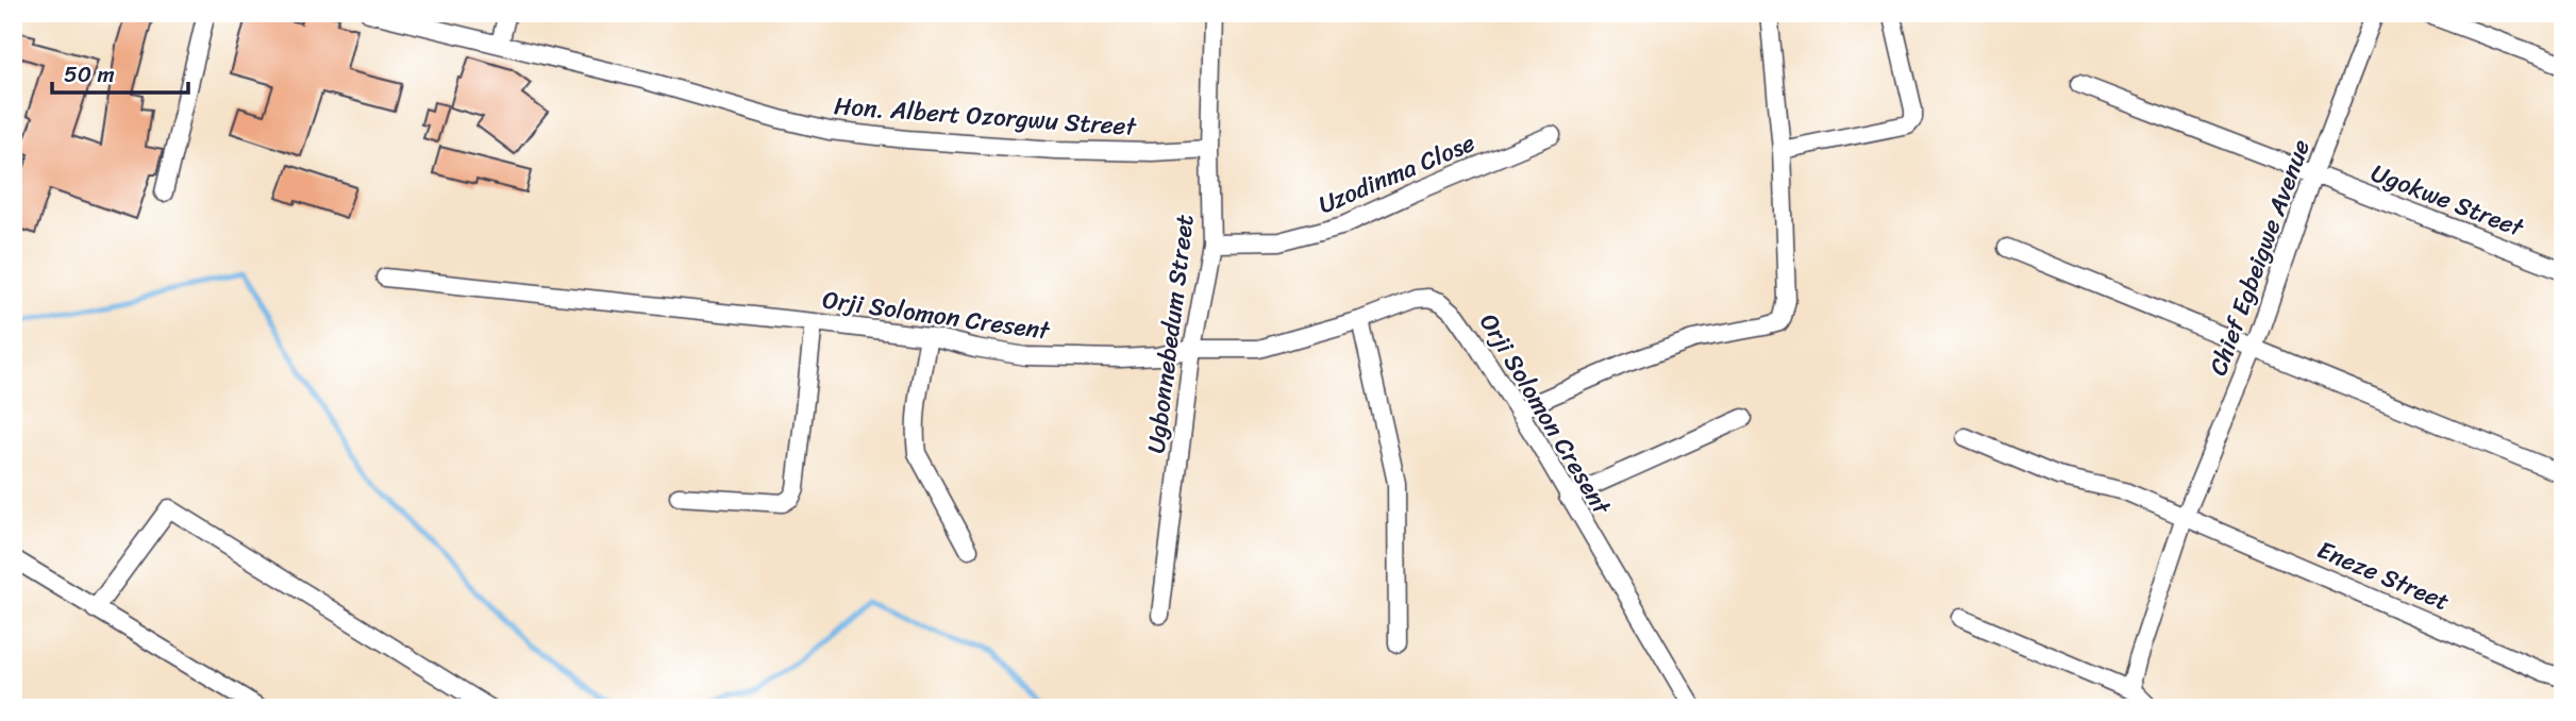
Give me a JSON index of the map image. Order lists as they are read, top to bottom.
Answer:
{
  "streets": {
    "street": [
      "Hon. Albert Ozorgwu Street",
      "Uzodinma Close",
      "Ugokwe Street",
      "Chief Egbeigwe Avenue",
      "Orji Solomon Cresent",
      "Ugbonnebedum Street",
      "Eneze Street"
    ]
  },
  "crossings": [
    ["Hon. Albert Ozorgwu Street", "Ugbonnebedum Street"],
    ["Uzodinma Close", "Ugbonnebedum Street"],
    ["Ugokwe Street", "Chief Egbeigwe Avenue"],
    ["Chief Egbeigwe Avenue", "Eneze Street"],
    ["Orji Solomon Cresent", "Ugbonnebedum Street"]
  ],
  "scale_bar": "50 m"
}
